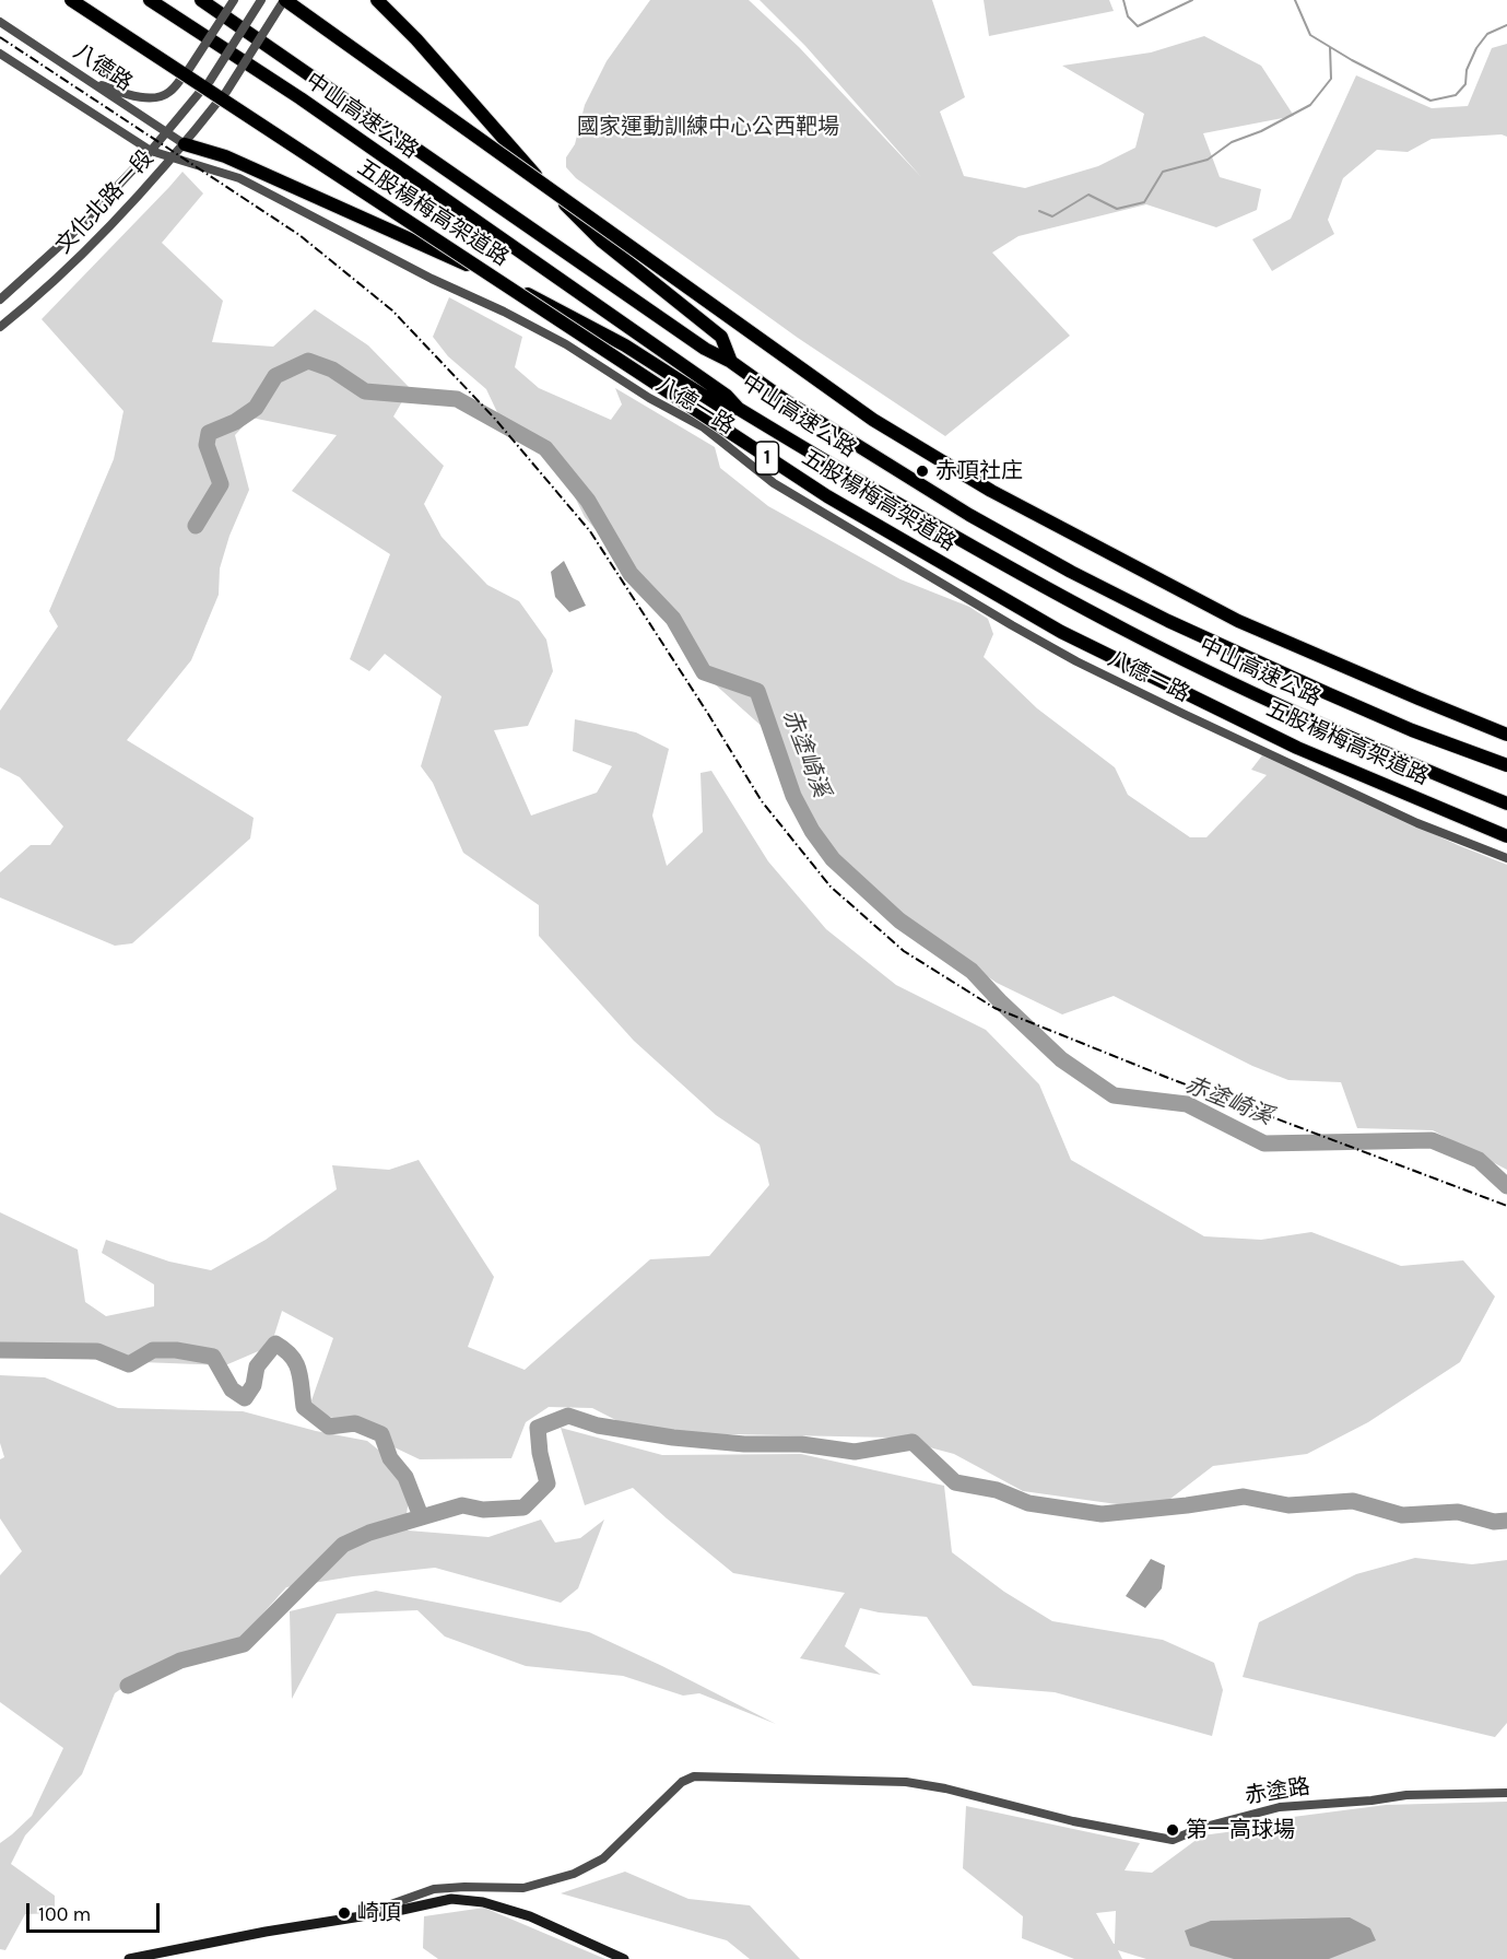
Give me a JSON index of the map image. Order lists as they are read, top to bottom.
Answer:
{
  "streets": {
    "highway": ["中山高速公路", "五股楊梅高架道路", "1"],
    "street": [
      "八德路",
      "文化北路一段",
      "八德一路",
      "赤塗路"
    ]
  },
  "crossings": [
    ["八德路", "文化北路一段"],
    ["八德路", "八德一路"],
    ["文化北路一段", "八德一路"]
  ],
  "water": ["赤塗崎溪"],
  "parks": ["國家運動訓練中心公西靶場"],
  "places": ["赤頂社庄", "第一高球場", "崎頂"],
  "scale_bar": "100 m"
}
